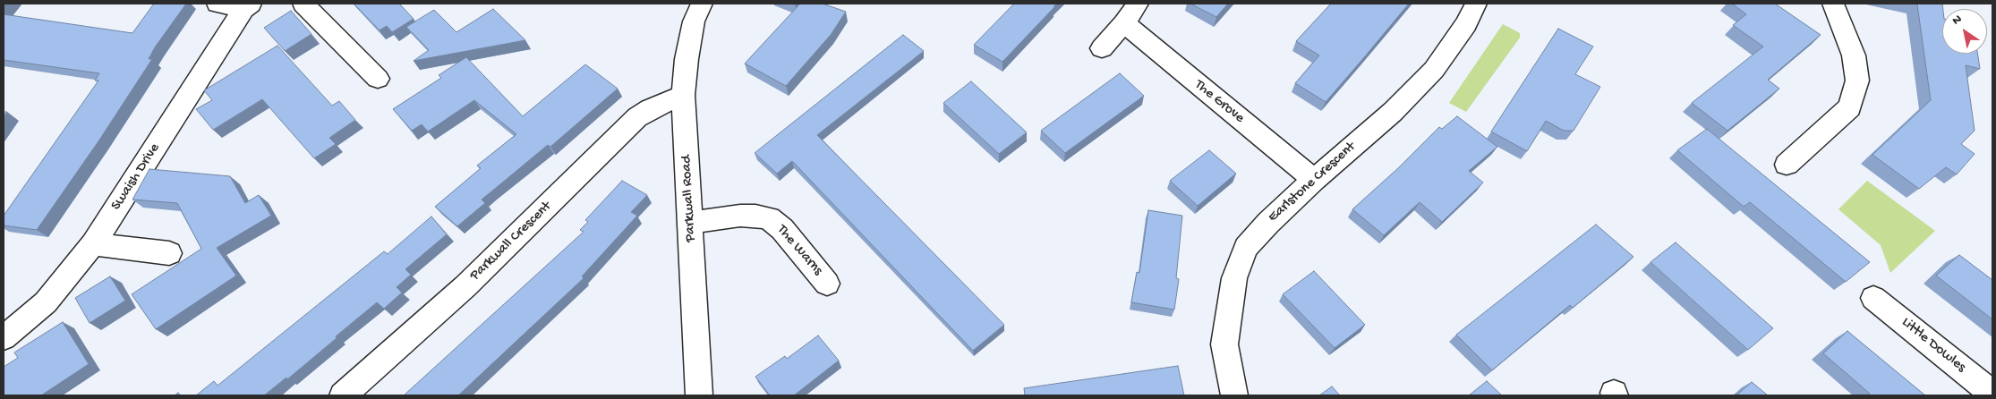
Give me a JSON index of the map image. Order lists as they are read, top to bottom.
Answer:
{
  "streets": {
    "street": [
      "The Grove",
      "Swaish Drive",
      "Earlstone Crescent",
      "Parkwall Road",
      "Parkwall Crescent",
      "The Warns",
      "Little Dowles"
    ]
  },
  "crossings": [
    ["The Grove", "Earlstone Crescent"],
    ["Parkwall Road", "Parkwall Crescent"],
    ["Parkwall Road", "The Warns"]
  ],
  "north": "top left"
}
